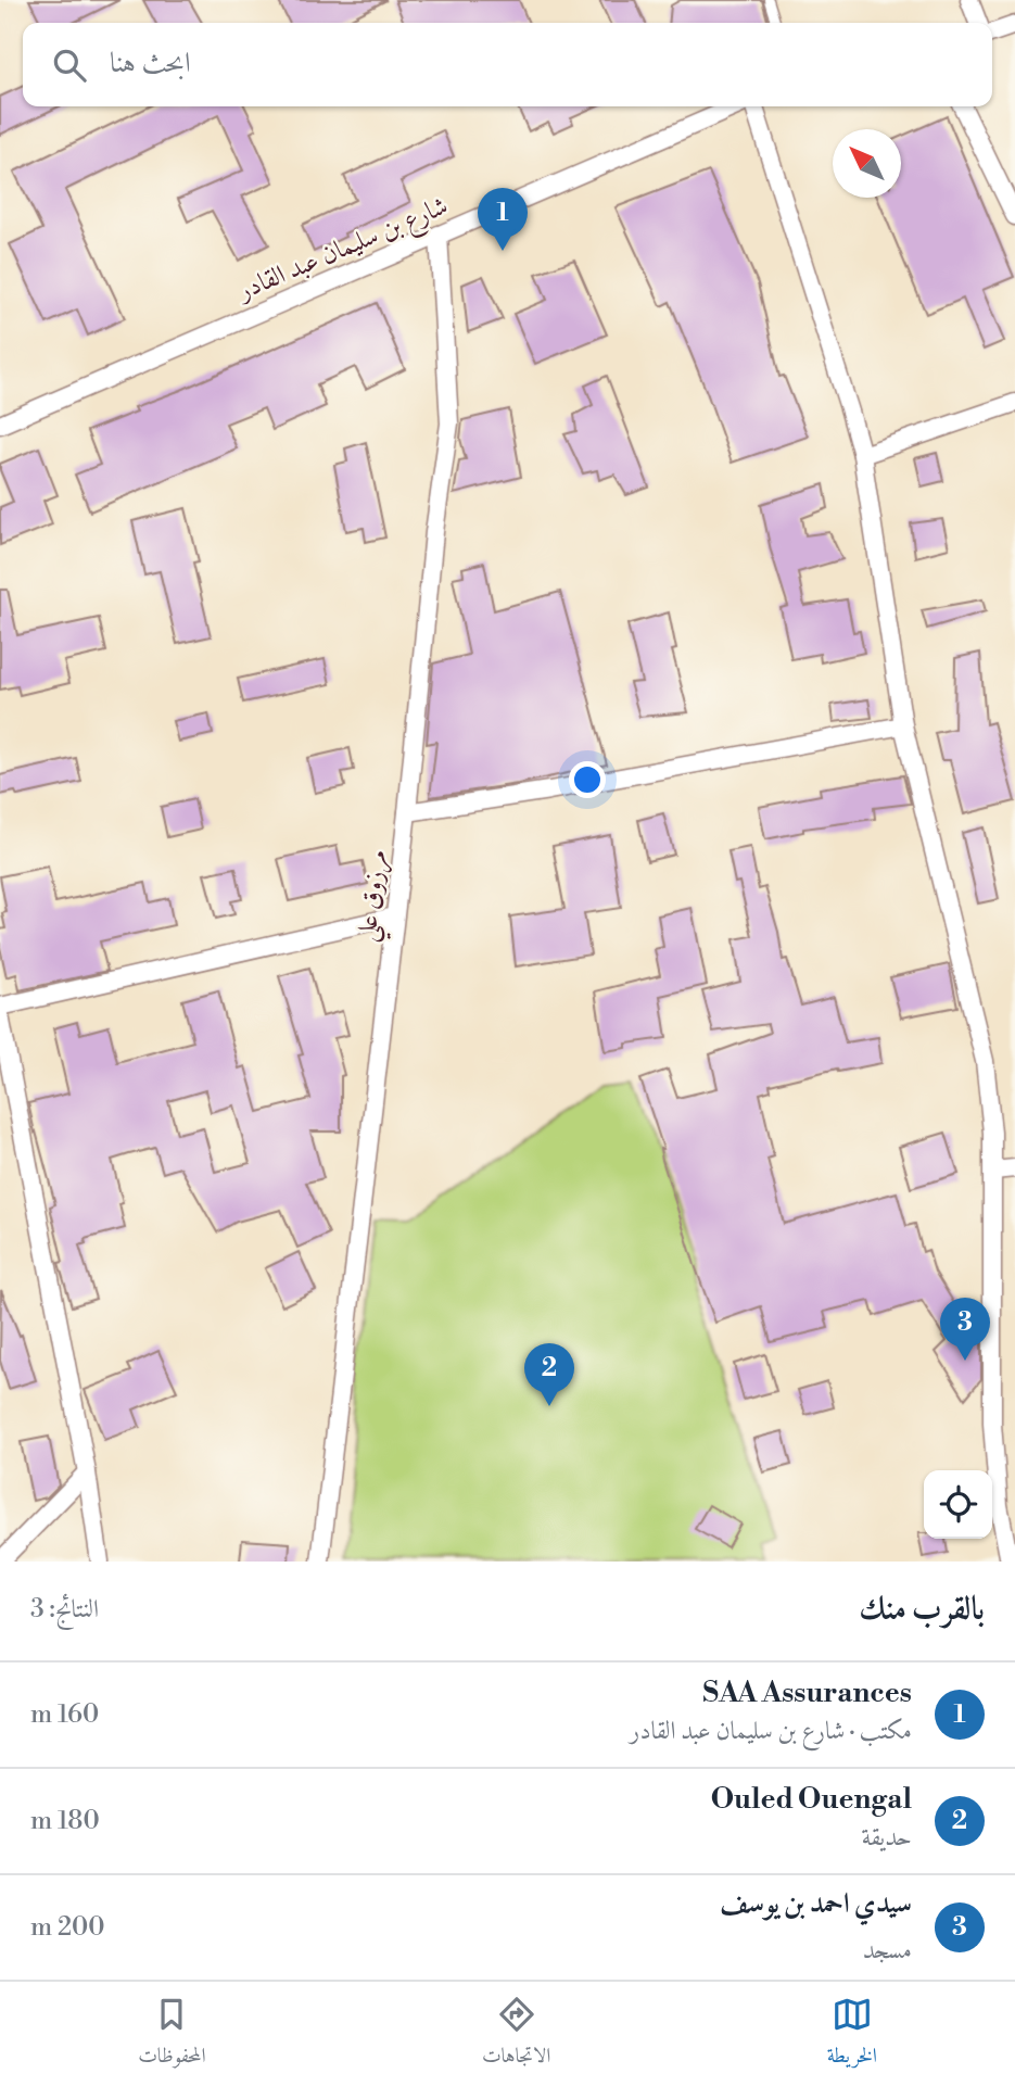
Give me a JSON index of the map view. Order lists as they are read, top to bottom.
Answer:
{
  "streets": {
    "street": ["شارع بن سليمان عبد القادر", "مرزوق علي"]
  },
  "crossings": [
    ["شارع بن سليمان عبد القادر", "مرزوق علي"]
  ],
  "north": "top left",
  "page": {
    "search": "ابحث هنا",
    "pins": ["1", "3", "2"],
    "heading": ["بالقرب منك", "النتائج: 3"],
    "list": [
      {
        "mark": "1",
        "name": "SAA Assurances",
        "note": "مكتب · شارع بن سليمان عبد القادر",
        "value": "160 m"
      },
      {
        "mark": "2",
        "name": "Ouled Ouengal",
        "note": "حديقة",
        "value": "180 m"
      },
      {
        "mark": "3",
        "name": "سيدي احمد بن يوسف",
        "note": "مسجد",
        "value": "200 m"
      }
    ],
    "nav": ["الخريطة", "الاتجاهات", "المحفوظات"]
  }
}
